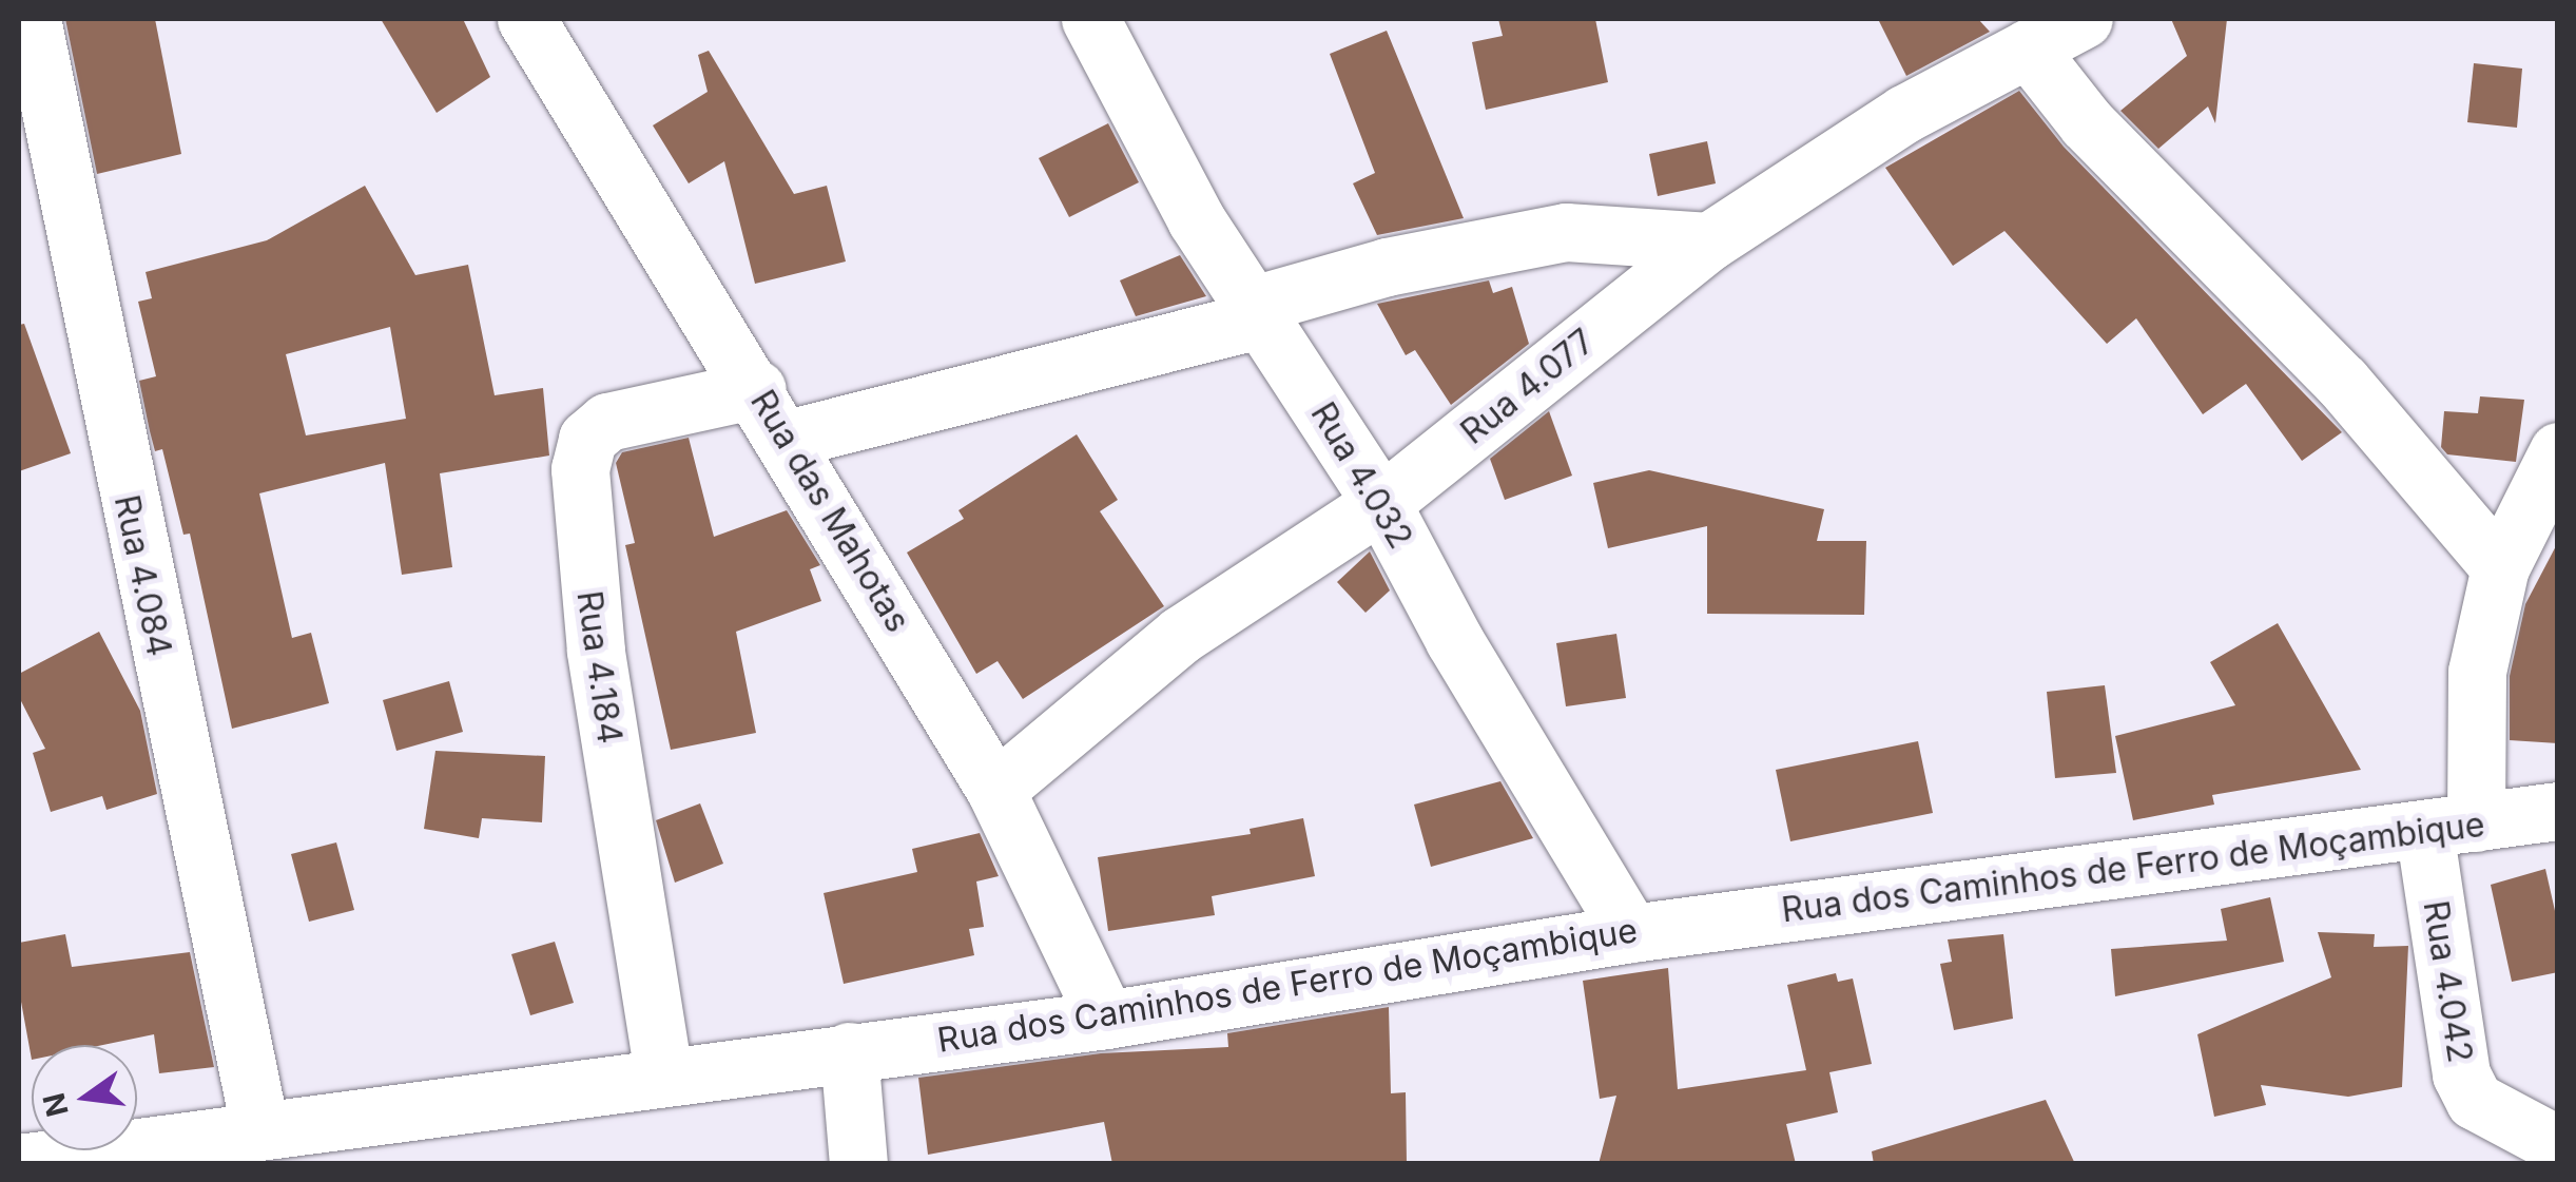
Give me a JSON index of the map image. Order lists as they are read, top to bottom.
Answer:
{
  "streets": {
    "street": [
      "Rua 4.077",
      "Rua 4.032",
      "Rua das Mahotas",
      "Rua 4.084",
      "Rua 4.184",
      "Rua dos Caminhos de Ferro de Moçambique",
      "Rua 4.042"
    ]
  },
  "crossings": [
    ["Rua 4.077", "Rua 4.032"],
    ["Rua 4.077", "Rua das Mahotas"],
    ["Rua 4.032", "Rua dos Caminhos de Ferro de Moçambique"],
    ["Rua das Mahotas", "Rua 4.184"],
    ["Rua das Mahotas", "Rua dos Caminhos de Ferro de Moçambique"],
    ["Rua 4.084", "Rua dos Caminhos de Ferro de Moçambique"],
    ["Rua 4.184", "Rua dos Caminhos de Ferro de Moçambique"],
    ["Rua dos Caminhos de Ferro de Moçambique", "Rua 4.042"]
  ],
  "north": "left"
}
